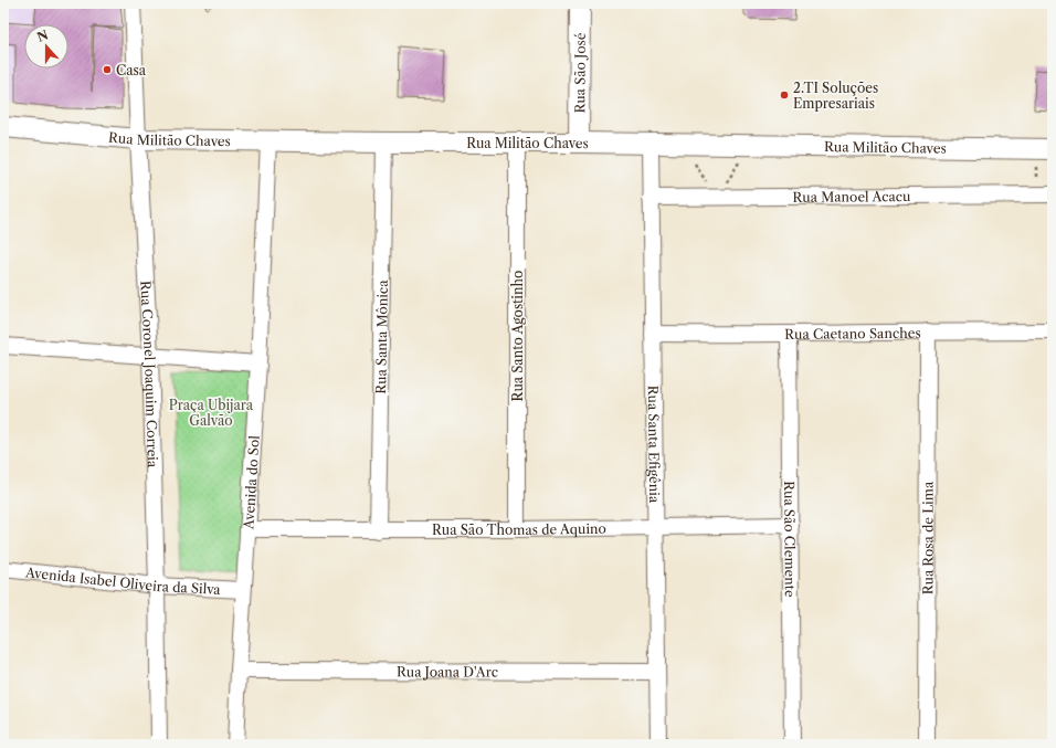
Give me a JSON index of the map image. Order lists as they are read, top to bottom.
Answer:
{
  "streets": {
    "street": [
      "Rua São José",
      "Rua Militão Chaves",
      "Rua Manoel Acacu",
      "Rua Caetano Sanches",
      "Rua Santo Agostinho",
      "Rua Santa Mônica",
      "Rua Coronel Joaquim Correia",
      "Rua Santa Efigênia",
      "Avenida do Sol",
      "Rua São Thomas de Aquino",
      "Rua Rosa de Lima",
      "Rua São Clemente",
      "Avenida Isabel Oliveira da Silva",
      "Rua Joana D'Arc"
    ]
  },
  "crossings": [
    ["Rua São José", "Rua Militão Chaves"],
    ["Rua Militão Chaves", "Rua Santo Agostinho"],
    ["Rua Militão Chaves", "Rua Santa Mônica"],
    ["Rua Militão Chaves", "Rua Coronel Joaquim Correia"],
    ["Rua Militão Chaves", "Rua Santa Efigênia"],
    ["Rua Militão Chaves", "Avenida do Sol"],
    ["Rua Manoel Acacu", "Rua Santa Efigênia"],
    ["Rua Caetano Sanches", "Rua Santa Efigênia"],
    ["Rua Caetano Sanches", "Rua Rosa de Lima"],
    ["Rua Caetano Sanches", "Rua São Clemente"],
    ["Rua Santo Agostinho", "Rua São Thomas de Aquino"],
    ["Rua Santa Mônica", "Rua São Thomas de Aquino"],
    ["Rua Coronel Joaquim Correia", "Avenida Isabel Oliveira da Silva"],
    ["Rua Santa Efigênia", "Rua São Thomas de Aquino"],
    ["Rua Santa Efigênia", "Rua Joana D'Arc"],
    ["Avenida do Sol", "Rua São Thomas de Aquino"],
    ["Avenida do Sol", "Avenida Isabel Oliveira da Silva"],
    ["Avenida do Sol", "Rua Joana D'Arc"],
    ["Rua São Thomas de Aquino", "Rua São Clemente"]
  ],
  "parks": ["Praça Ubijara Galvão"],
  "places": ["Casa", "2.TI Soluções Empresariais"],
  "north": "top"
}
